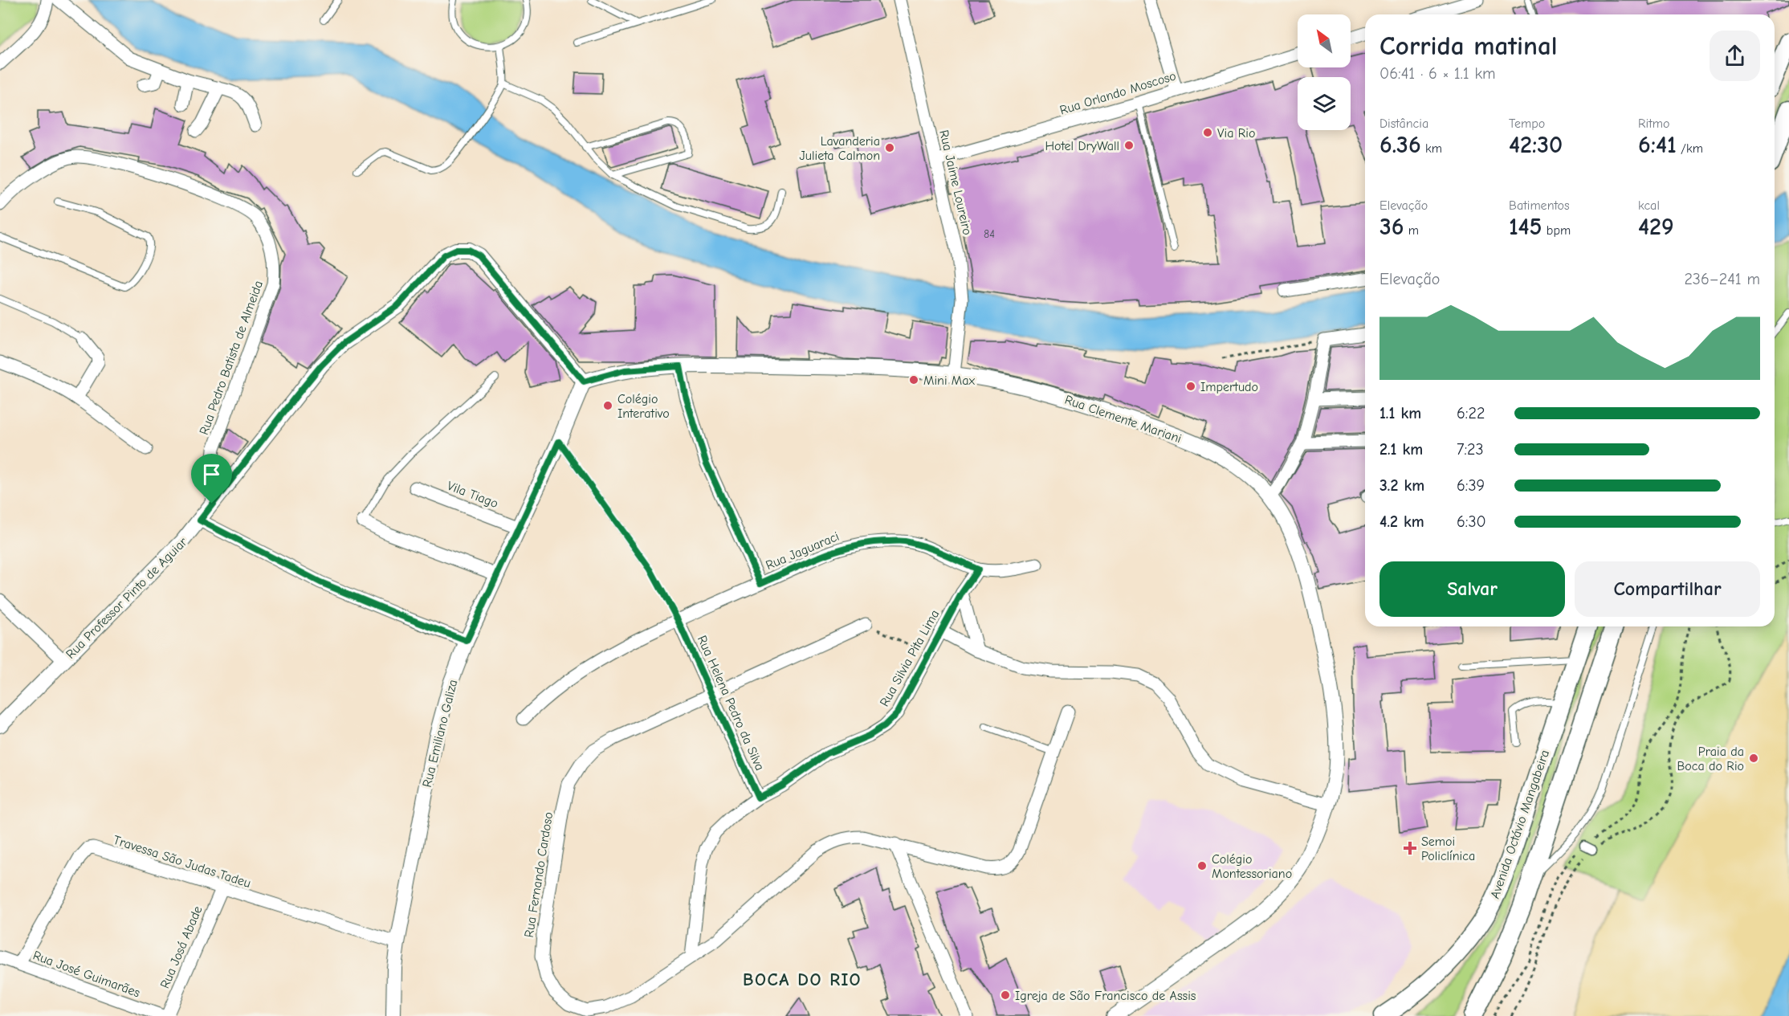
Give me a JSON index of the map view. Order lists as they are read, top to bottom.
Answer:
{
  "streets": {
    "main road": ["Avenida Octávio Mangabeira"],
    "street": [
      "Rua Orlando Moscoso",
      "Rua Jaime Loureiro",
      "Rua Pedro Batista de Almeida",
      "Rua Clemente Mariani",
      "Vila Tiago",
      "Rua Jaguaraci",
      "Rua Professor Pinto de Aguiar",
      "Rua Silvia Pita Lima",
      "Rua Helena Pedro da Silva",
      "Rua Emiliano Galiza",
      "Travessa São Judas Tadeu",
      "Rua Fernando Cardoso",
      "Rua Josá Abade",
      "Rua José Guimarães"
    ]
  },
  "crossings": [
    ["Rua Orlando Moscoso", "Rua Jaime Loureiro"],
    ["Rua Jaime Loureiro", "Rua Clemente Mariani"],
    ["Rua Pedro Batista de Almeida", "Rua Professor Pinto de Aguiar"],
    ["Rua Clemente Mariani", "Rua Professor Pinto de Aguiar"],
    ["Rua Clemente Mariani", "Rua Emiliano Galiza"],
    ["Vila Tiago", "Rua Emiliano Galiza"],
    ["Rua Jaguaraci", "Rua Silvia Pita Lima"],
    ["Rua Jaguaraci", "Rua Helena Pedro da Silva"],
    ["Rua Professor Pinto de Aguiar", "Rua Emiliano Galiza"],
    ["Rua Silvia Pita Lima", "Rua Helena Pedro da Silva"],
    ["Rua Silvia Pita Lima", "Rua Fernando Cardoso"],
    ["Rua Helena Pedro da Silva", "Rua Fernando Cardoso"],
    ["Rua Emiliano Galiza", "Travessa São Judas Tadeu"],
    ["Travessa São Judas Tadeu", "Rua Josá Abade"],
    ["Travessa São Judas Tadeu", "Rua José Guimarães"]
  ],
  "districts": ["BOCA DO RIO"],
  "places": {
    "other": [
      "Via Rio",
      "Hotel DryWall",
      "Lavanderia Julieta Calmon",
      "Mini Max",
      "Impertudo",
      "Colégio Interativo",
      "Praia da Boca do Rio",
      "Colégio Montessoriano",
      "Igreja de São Francisco de Assis"
    ],
    "health": ["Semoi Policlínica"]
  },
  "house_numbers": ["84"],
  "north": "top left",
  "page": {
    "heading": ["Corrida matinal", "06:41 · 6 × 1.1 km"],
    "stats": [
      ["Distância", "6.36 km"],
      ["Tempo", "42:30"],
      ["Ritmo", "6:41 /km"],
      ["Elevação", "36 m"],
      ["Batimentos", "145 bpm"],
      ["kcal", "429"]
    ],
    "chart": ["Elevação", "236–241 m"],
    "list": [
      {
        "name": "1.1 km",
        "note": "6:22"
      },
      {
        "name": "2.1 km",
        "note": "7:23"
      },
      {
        "name": "3.2 km",
        "note": "6:39"
      },
      {
        "name": "4.2 km",
        "note": "6:30"
      }
    ],
    "buttons": ["Salvar", "Compartilhar"]
  }
}
